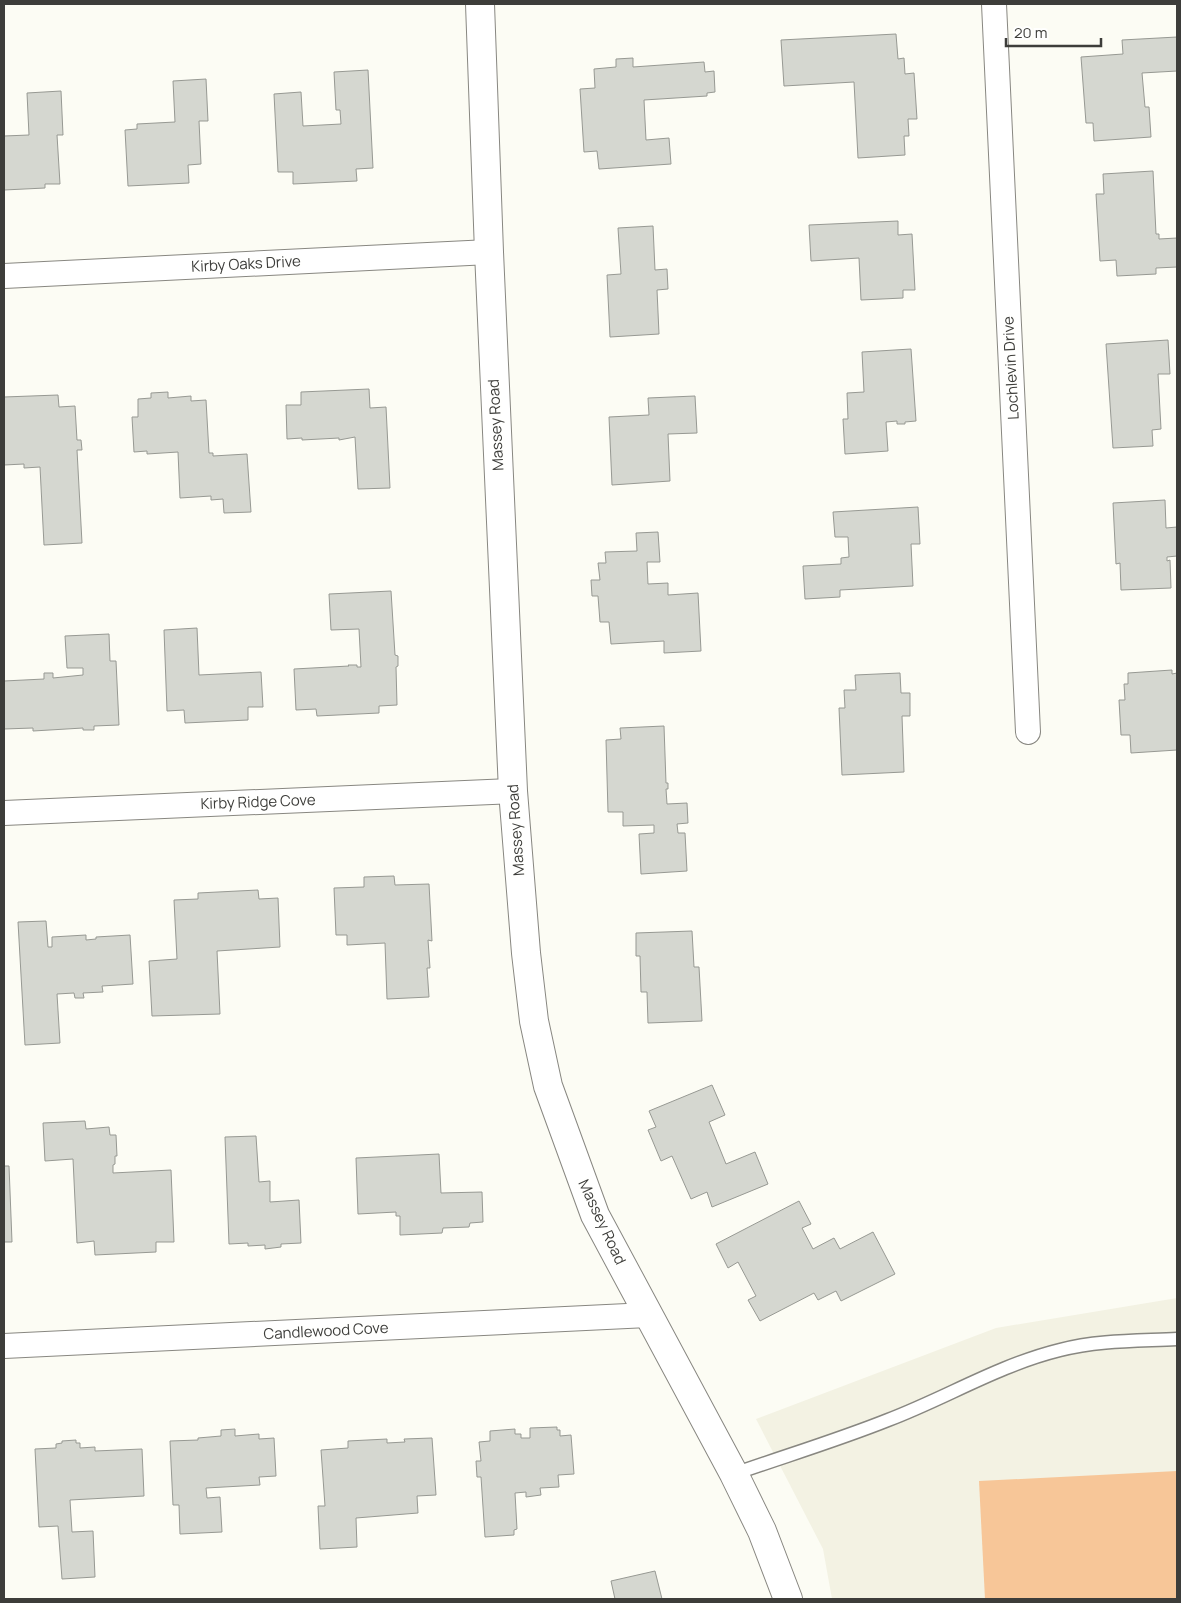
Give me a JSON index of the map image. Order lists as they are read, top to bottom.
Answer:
{
  "streets": {
    "street": [
      "Kirby Oaks Drive",
      "Lochlevin Drive",
      "Massey Road",
      "Kirby Ridge Cove",
      "Candlewood Cove"
    ]
  },
  "crossings": [
    ["Kirby Oaks Drive", "Massey Road"],
    ["Massey Road", "Kirby Ridge Cove"],
    ["Massey Road", "Candlewood Cove"]
  ],
  "scale_bar": "20 m"
}
